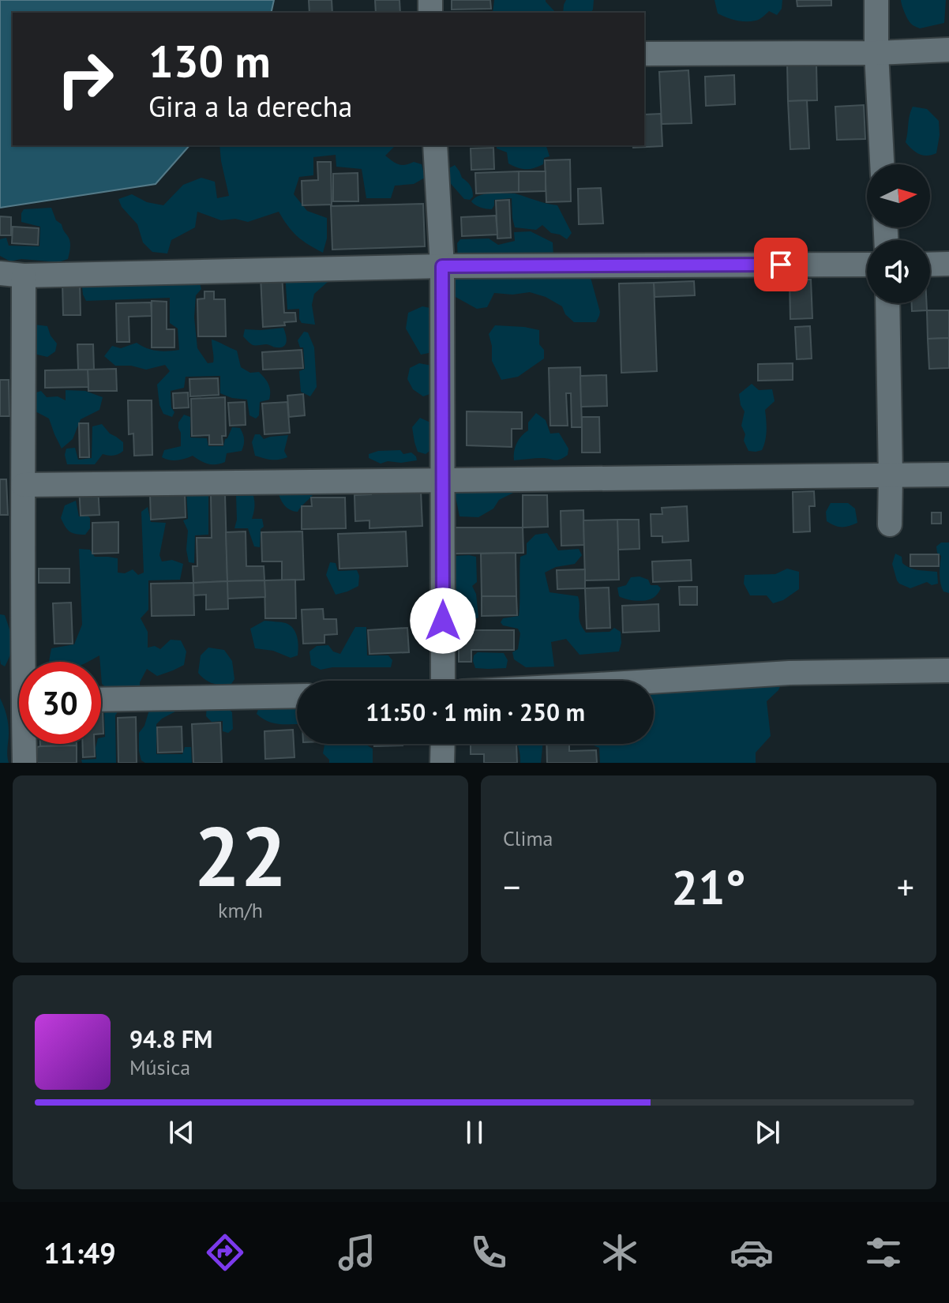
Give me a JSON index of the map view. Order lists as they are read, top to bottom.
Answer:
{
  "north": "right",
  "page": {
    "turn": ["130 m", "Gira a la derecha"],
    "limit": "30",
    "trip": "11:50 · 1 min · 250 m",
    "tile": [
      ["22", "km/h"],
      "Clima"
    ],
    "heat": ["−", "21°", "+"],
    "song": ["94.8 FM", "Música"],
    "tabs": "11:49"
  }
}
